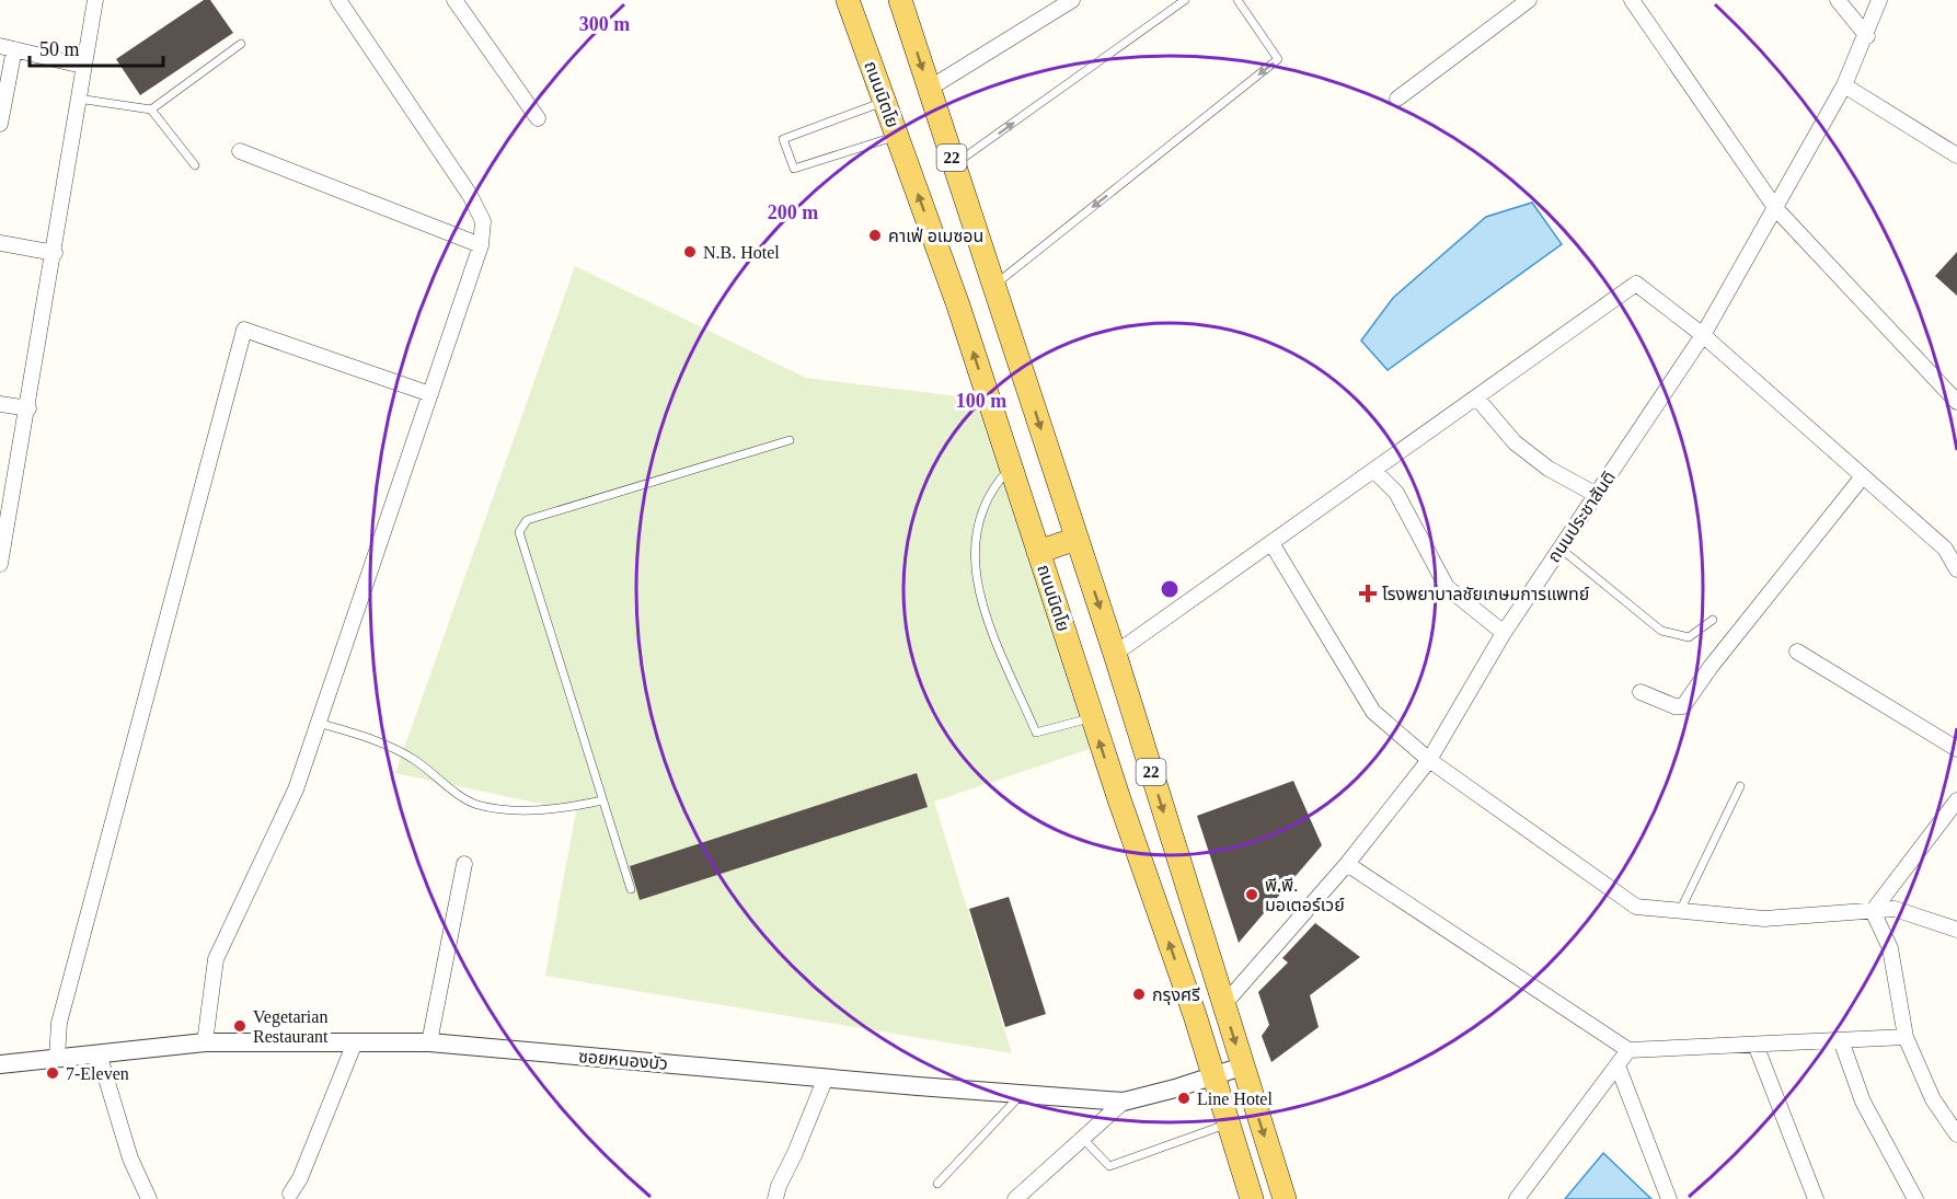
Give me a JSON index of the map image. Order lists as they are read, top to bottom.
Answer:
{
  "streets": {
    "main road": ["ถนนนิตโย", "22", "ถนนประชาสันติ"],
    "street": ["ซอยหนองบัว"]
  },
  "crossings": [
    ["ถนนนิตโย", "ถนนประชาสันติ"],
    ["ถนนนิตโย", "ซอยหนองบัว"],
    ["22", "ถนนประชาสันติ"],
    ["22", "ซอยหนองบัว"]
  ],
  "places": {
    "other": [
      "คาเฟ่ อเมซอน",
      "N.B. Hotel",
      "พี.พี. มอเตอร์เวย์",
      "กรุงศรี",
      "Vegetarian Restaurant",
      "7-Eleven",
      "Line Hotel"
    ],
    "health": ["โรงพยาบาลชัยเกษมการแพทย์"]
  },
  "scale_bar": "50 m",
  "rings": ["300 m", "200 m", "100 m"]
}
